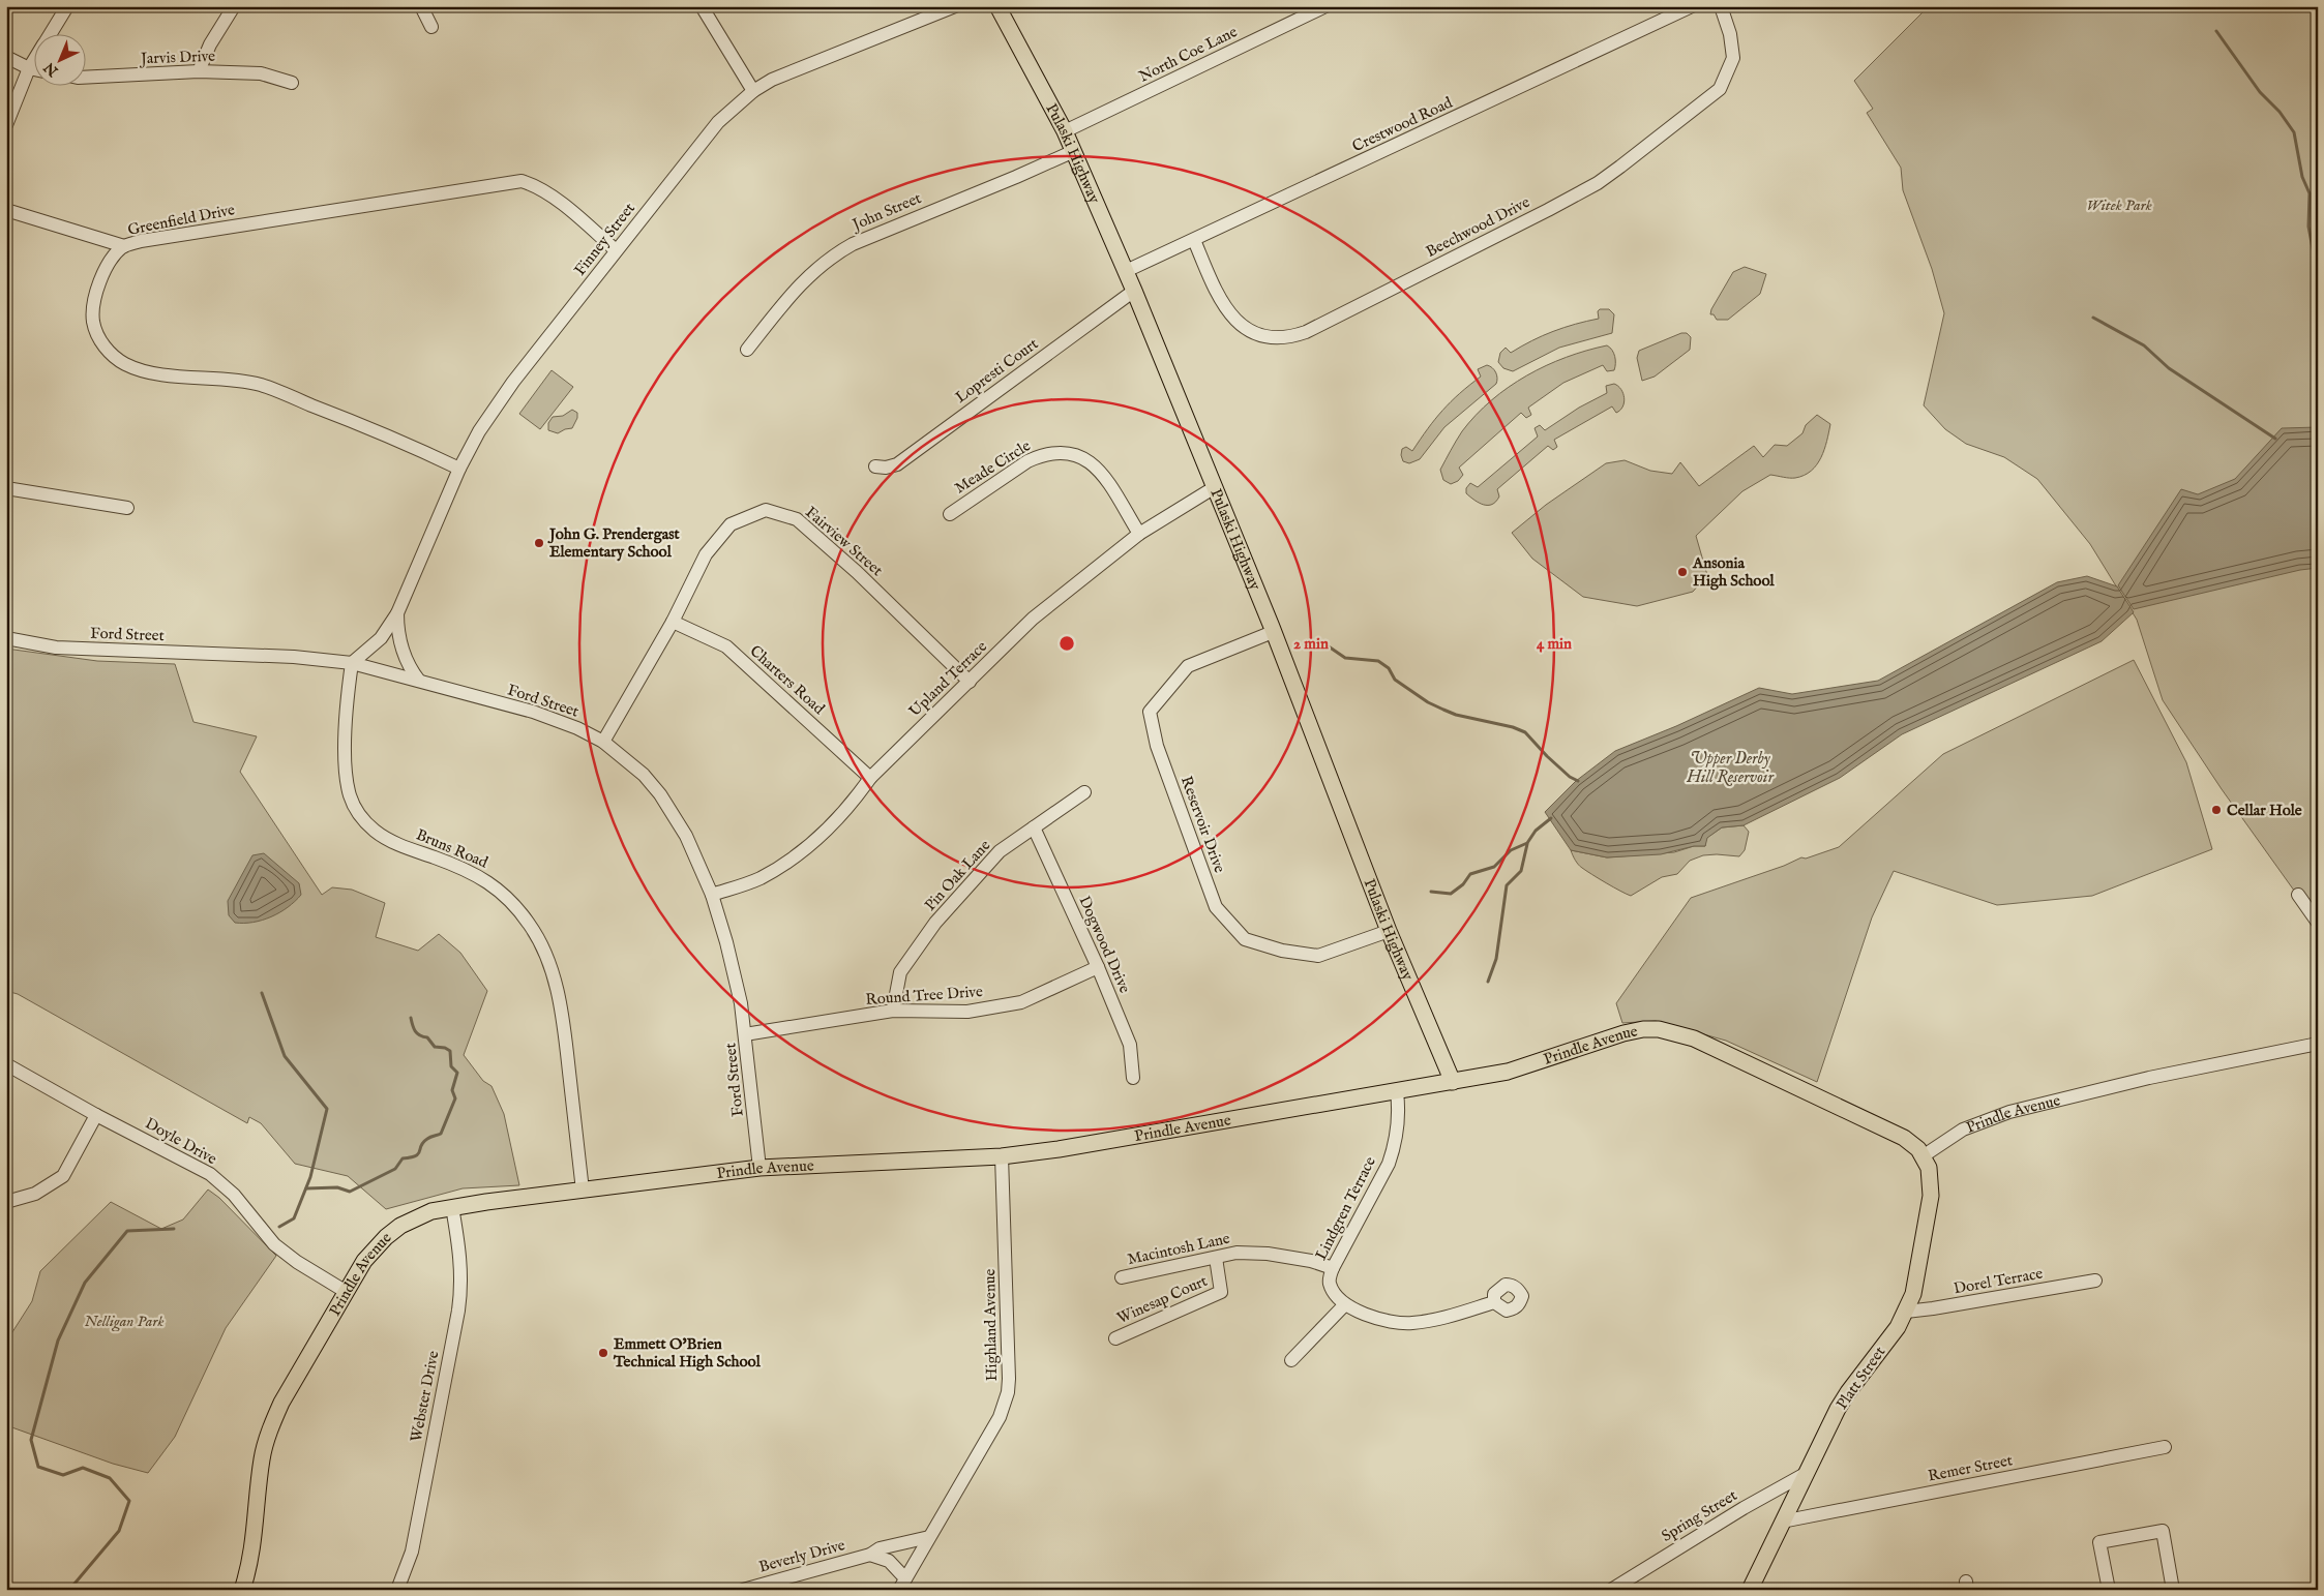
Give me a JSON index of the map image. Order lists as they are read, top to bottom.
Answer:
{
  "streets": {
    "main road": ["Pulaski Highway", "Prindle Avenue", "Platt Street"],
    "street": [
      "North Coe Lane",
      "Jarvis Drive",
      "Crestwood Road",
      "John Street",
      "Greenfield Drive",
      "Beechwood Drive",
      "Finney Street",
      "Lopresti Court",
      "Meade Circle",
      "Fairview Street",
      "Ford Street",
      "Upland Terrace",
      "Charters Road",
      "Reservoir Drive",
      "Bruns Road",
      "Pin Oak Lane",
      "Dogwood Drive",
      "Round Tree Drive",
      "Doyle Drive",
      "Lindgren Terrace",
      "Macintosh Lane",
      "Dorel Terrace",
      "Winesap Court",
      "Highland Avenue",
      "Webster Drive",
      "Remer Street",
      "Spring Street",
      "Beverly Drive"
    ]
  },
  "crossings": [
    ["North Coe Lane", "Pulaski Highway"],
    ["Crestwood Road", "Pulaski Highway"],
    ["Crestwood Road", "Beechwood Drive"],
    ["Pulaski Highway", "John Street"],
    ["Pulaski Highway", "Lopresti Court"],
    ["Pulaski Highway", "Upland Terrace"],
    ["Pulaski Highway", "Reservoir Drive"],
    ["Pulaski Highway", "Prindle Avenue"],
    ["Greenfield Drive", "Finney Street"],
    ["Finney Street", "Ford Street"],
    ["Finney Street", "Bruns Road"],
    ["Meade Circle", "Upland Terrace"],
    ["Fairview Street", "Ford Street"],
    ["Fairview Street", "Upland Terrace"],
    ["Fairview Street", "Charters Road"],
    ["Ford Street", "Upland Terrace"],
    ["Ford Street", "Bruns Road"],
    ["Ford Street", "Round Tree Drive"],
    ["Ford Street", "Prindle Avenue"],
    ["Upland Terrace", "Charters Road"],
    ["Bruns Road", "Prindle Avenue"],
    ["Pin Oak Lane", "Dogwood Drive"],
    ["Pin Oak Lane", "Round Tree Drive"],
    ["Dogwood Drive", "Round Tree Drive"],
    ["Prindle Avenue", "Doyle Drive"],
    ["Prindle Avenue", "Lindgren Terrace"],
    ["Prindle Avenue", "Highland Avenue"],
    ["Prindle Avenue", "Platt Street"],
    ["Prindle Avenue", "Webster Drive"],
    ["Lindgren Terrace", "Macintosh Lane"],
    ["Macintosh Lane", "Winesap Court"],
    ["Dorel Terrace", "Platt Street"],
    ["Highland Avenue", "Beverly Drive"],
    ["Platt Street", "Remer Street"],
    ["Platt Street", "Spring Street"]
  ],
  "water": ["Upper Derby Hill Reservoir"],
  "parks": ["Witek Park", "Nelligan Park"],
  "places": [
    "John G. Prendergast Elementary School",
    "Ansonia High School",
    "Cellar Hole",
    "Emmett O'Brien Technical High School"
  ],
  "north": "bottom left",
  "rings": ["2 min", "4 min"]
}
